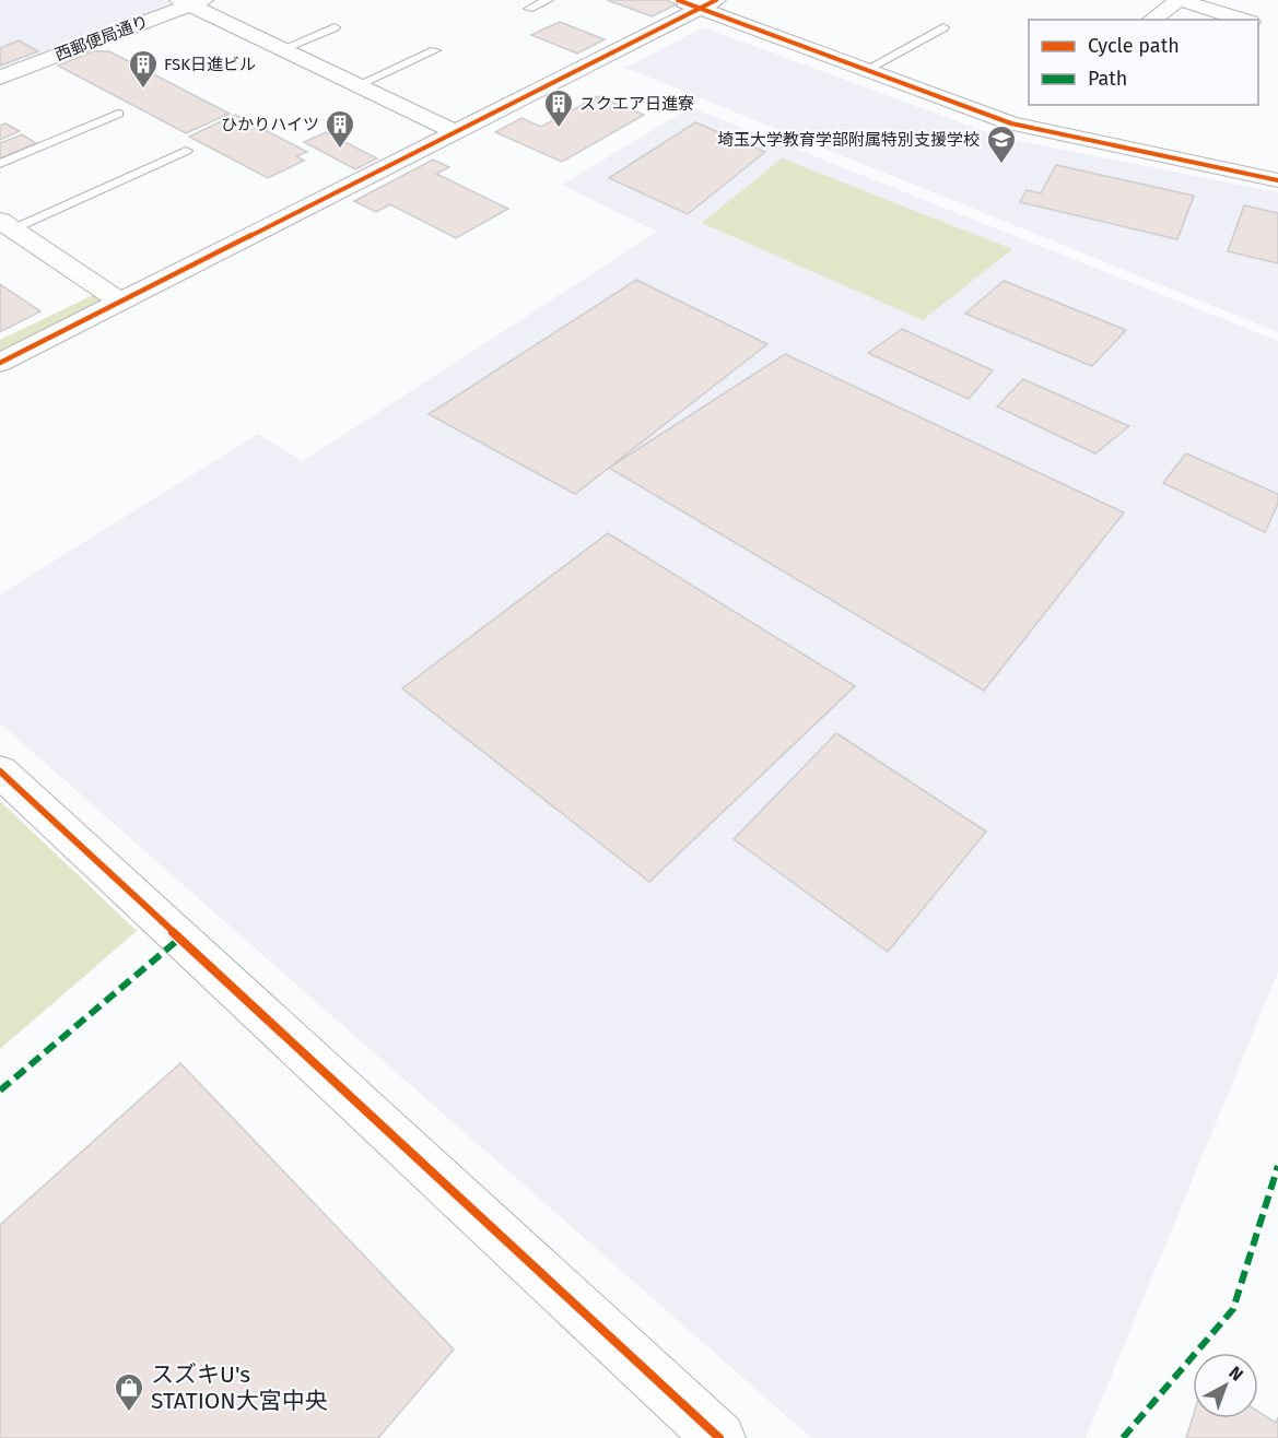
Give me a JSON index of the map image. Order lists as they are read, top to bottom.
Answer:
{
  "streets": {
    "street": ["西郵便局通り"]
  },
  "places": {
    "building": ["FSK日進ビル", "スクエア日進寮", "ひかりハイツ"],
    "school or university": ["埼玉大学教育学部附属特別支援学校"],
    "shop": ["スズキU's STATION大宮中央"]
  },
  "legend": ["Cycle path", "Path"],
  "north": "top right"
}
